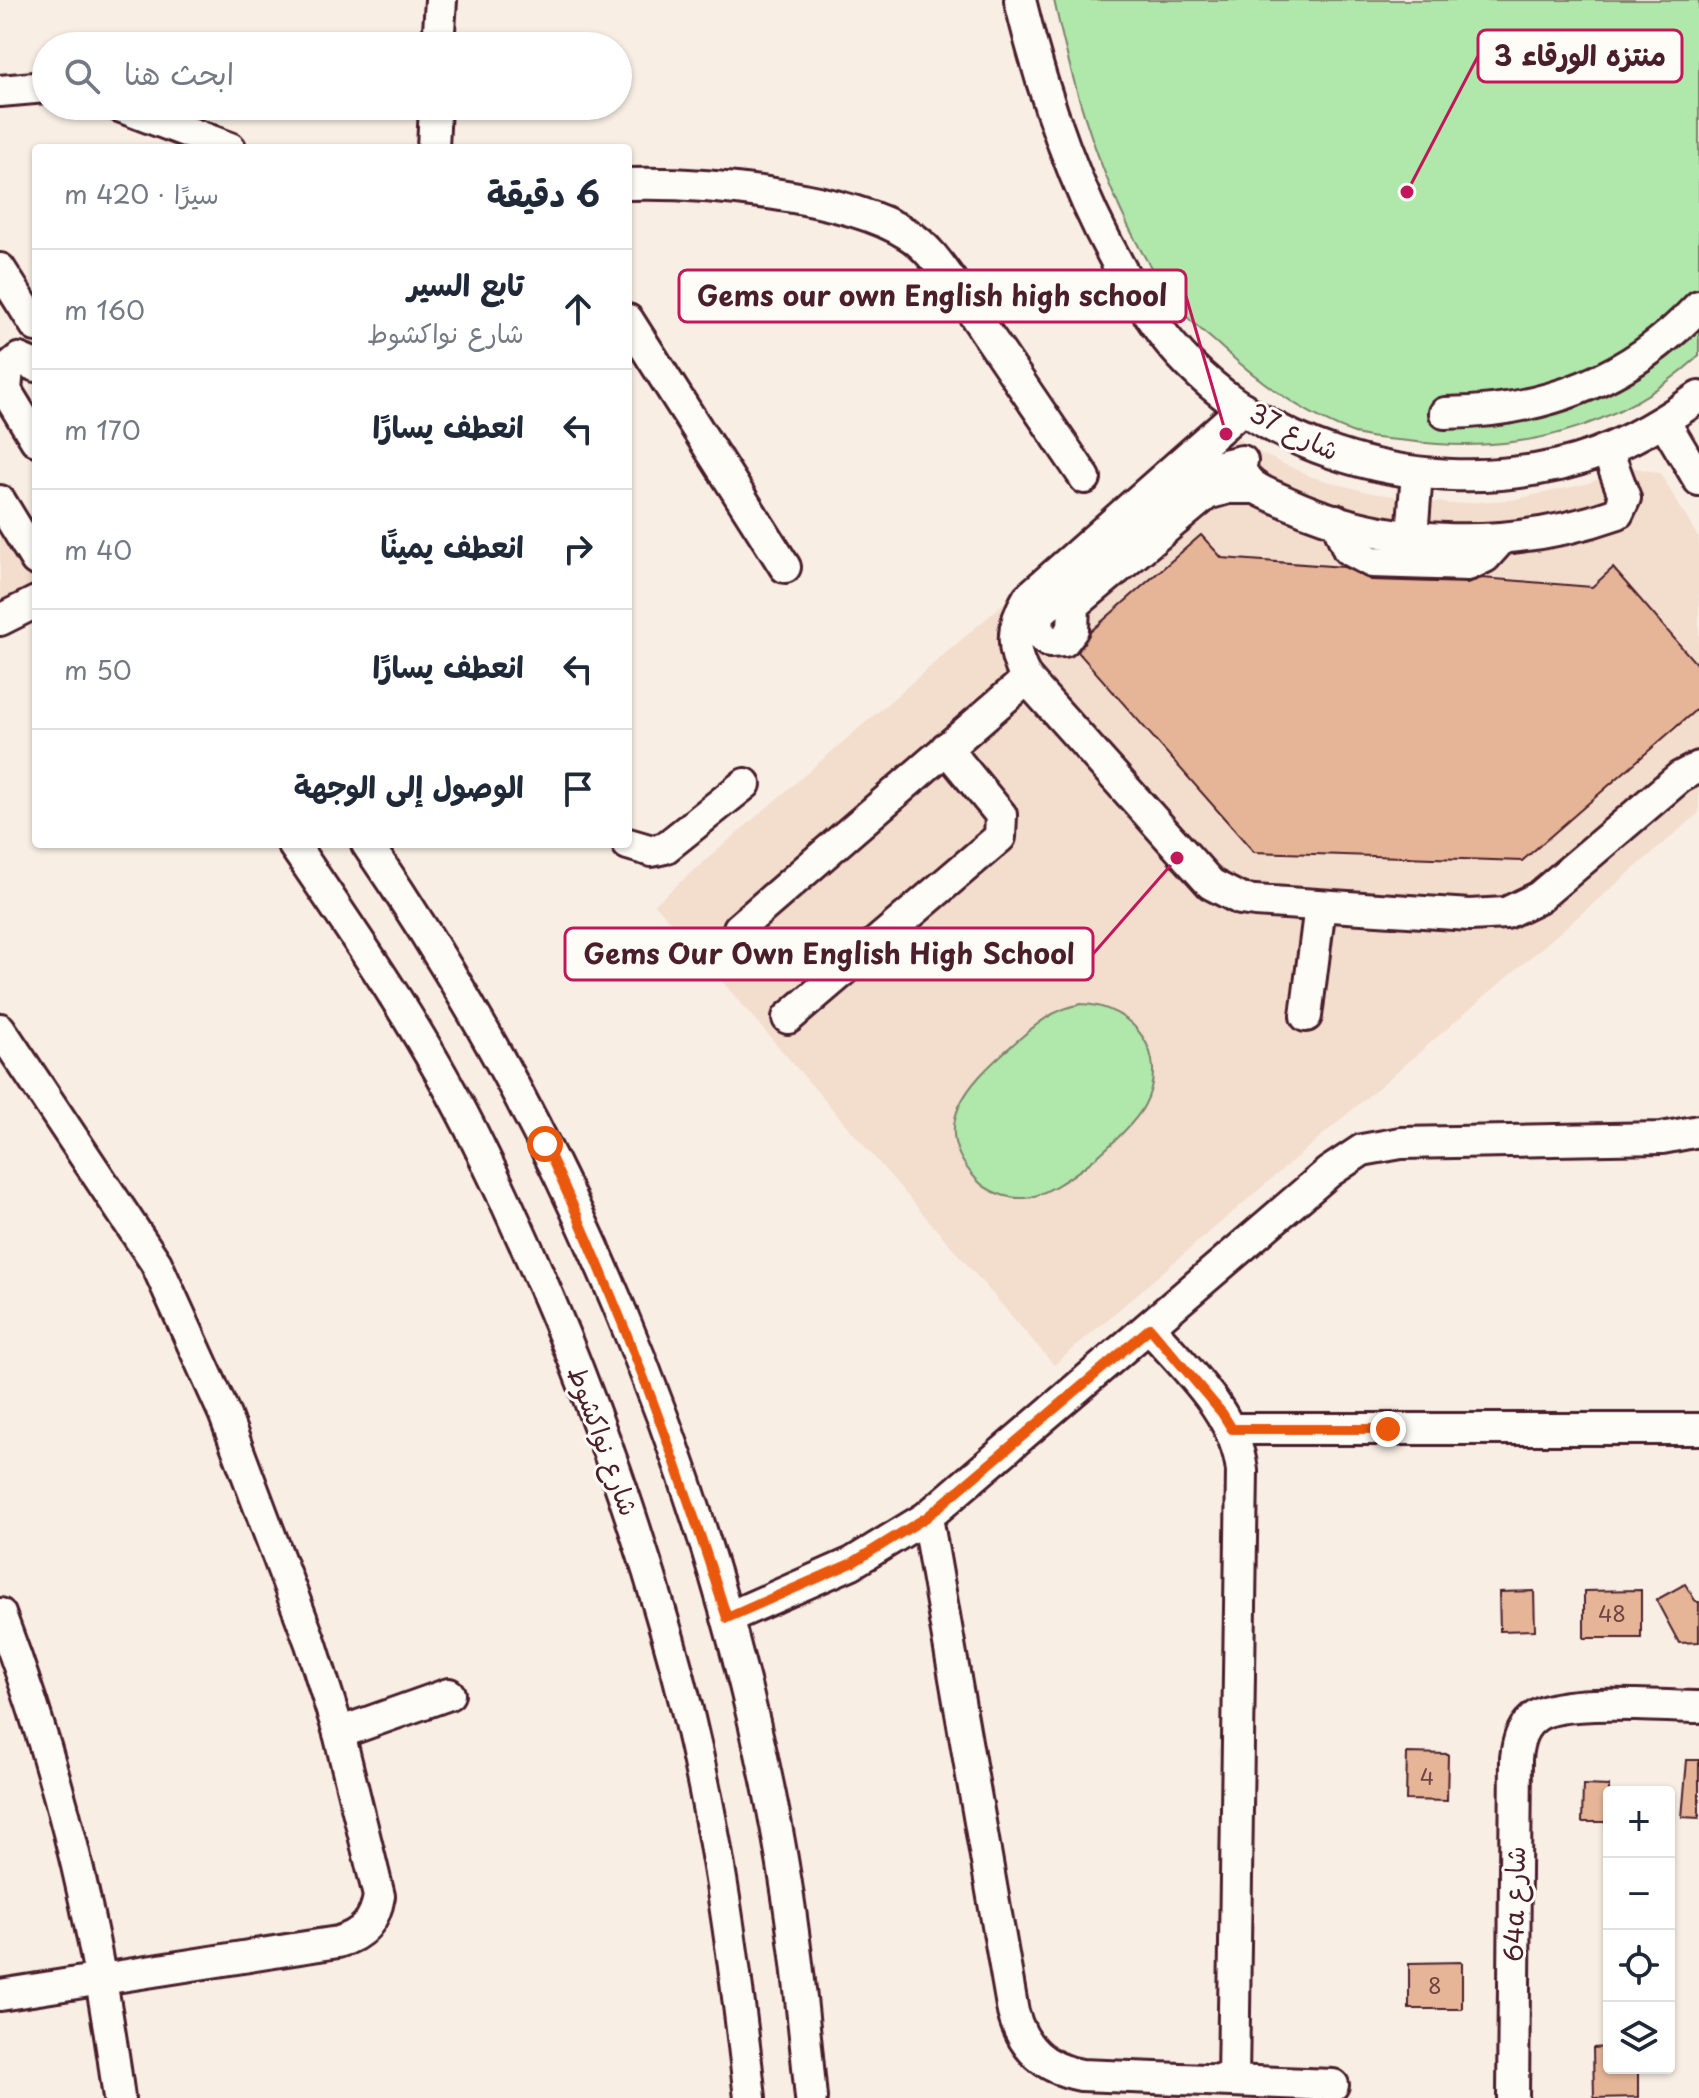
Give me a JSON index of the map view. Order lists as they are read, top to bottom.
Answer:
{
  "streets": {
    "street": ["شارع 37", "شارع نواكشوط", "64a شارع"]
  },
  "places": ["منتزه الورقاء 3", "Gems our own English high school", "Gems Our Own English High School"],
  "house_numbers": ["48", "4", "8"],
  "page": {
    "search": "ابحث هنا",
    "heading": ["6 دقيقة", "سيرًا · 420 m"],
    "list": [
      ["تابع السير", "شارع نواكشوط", "160 m"],
      ["انعطف يسارًا", "170 m"],
      ["انعطف يمينًا", "40 m"],
      ["انعطف يسارًا", "50 m"],
      "الوصول إلى الوجهة"
    ],
    "map_buttons": ["+", "−"]
  }
}
